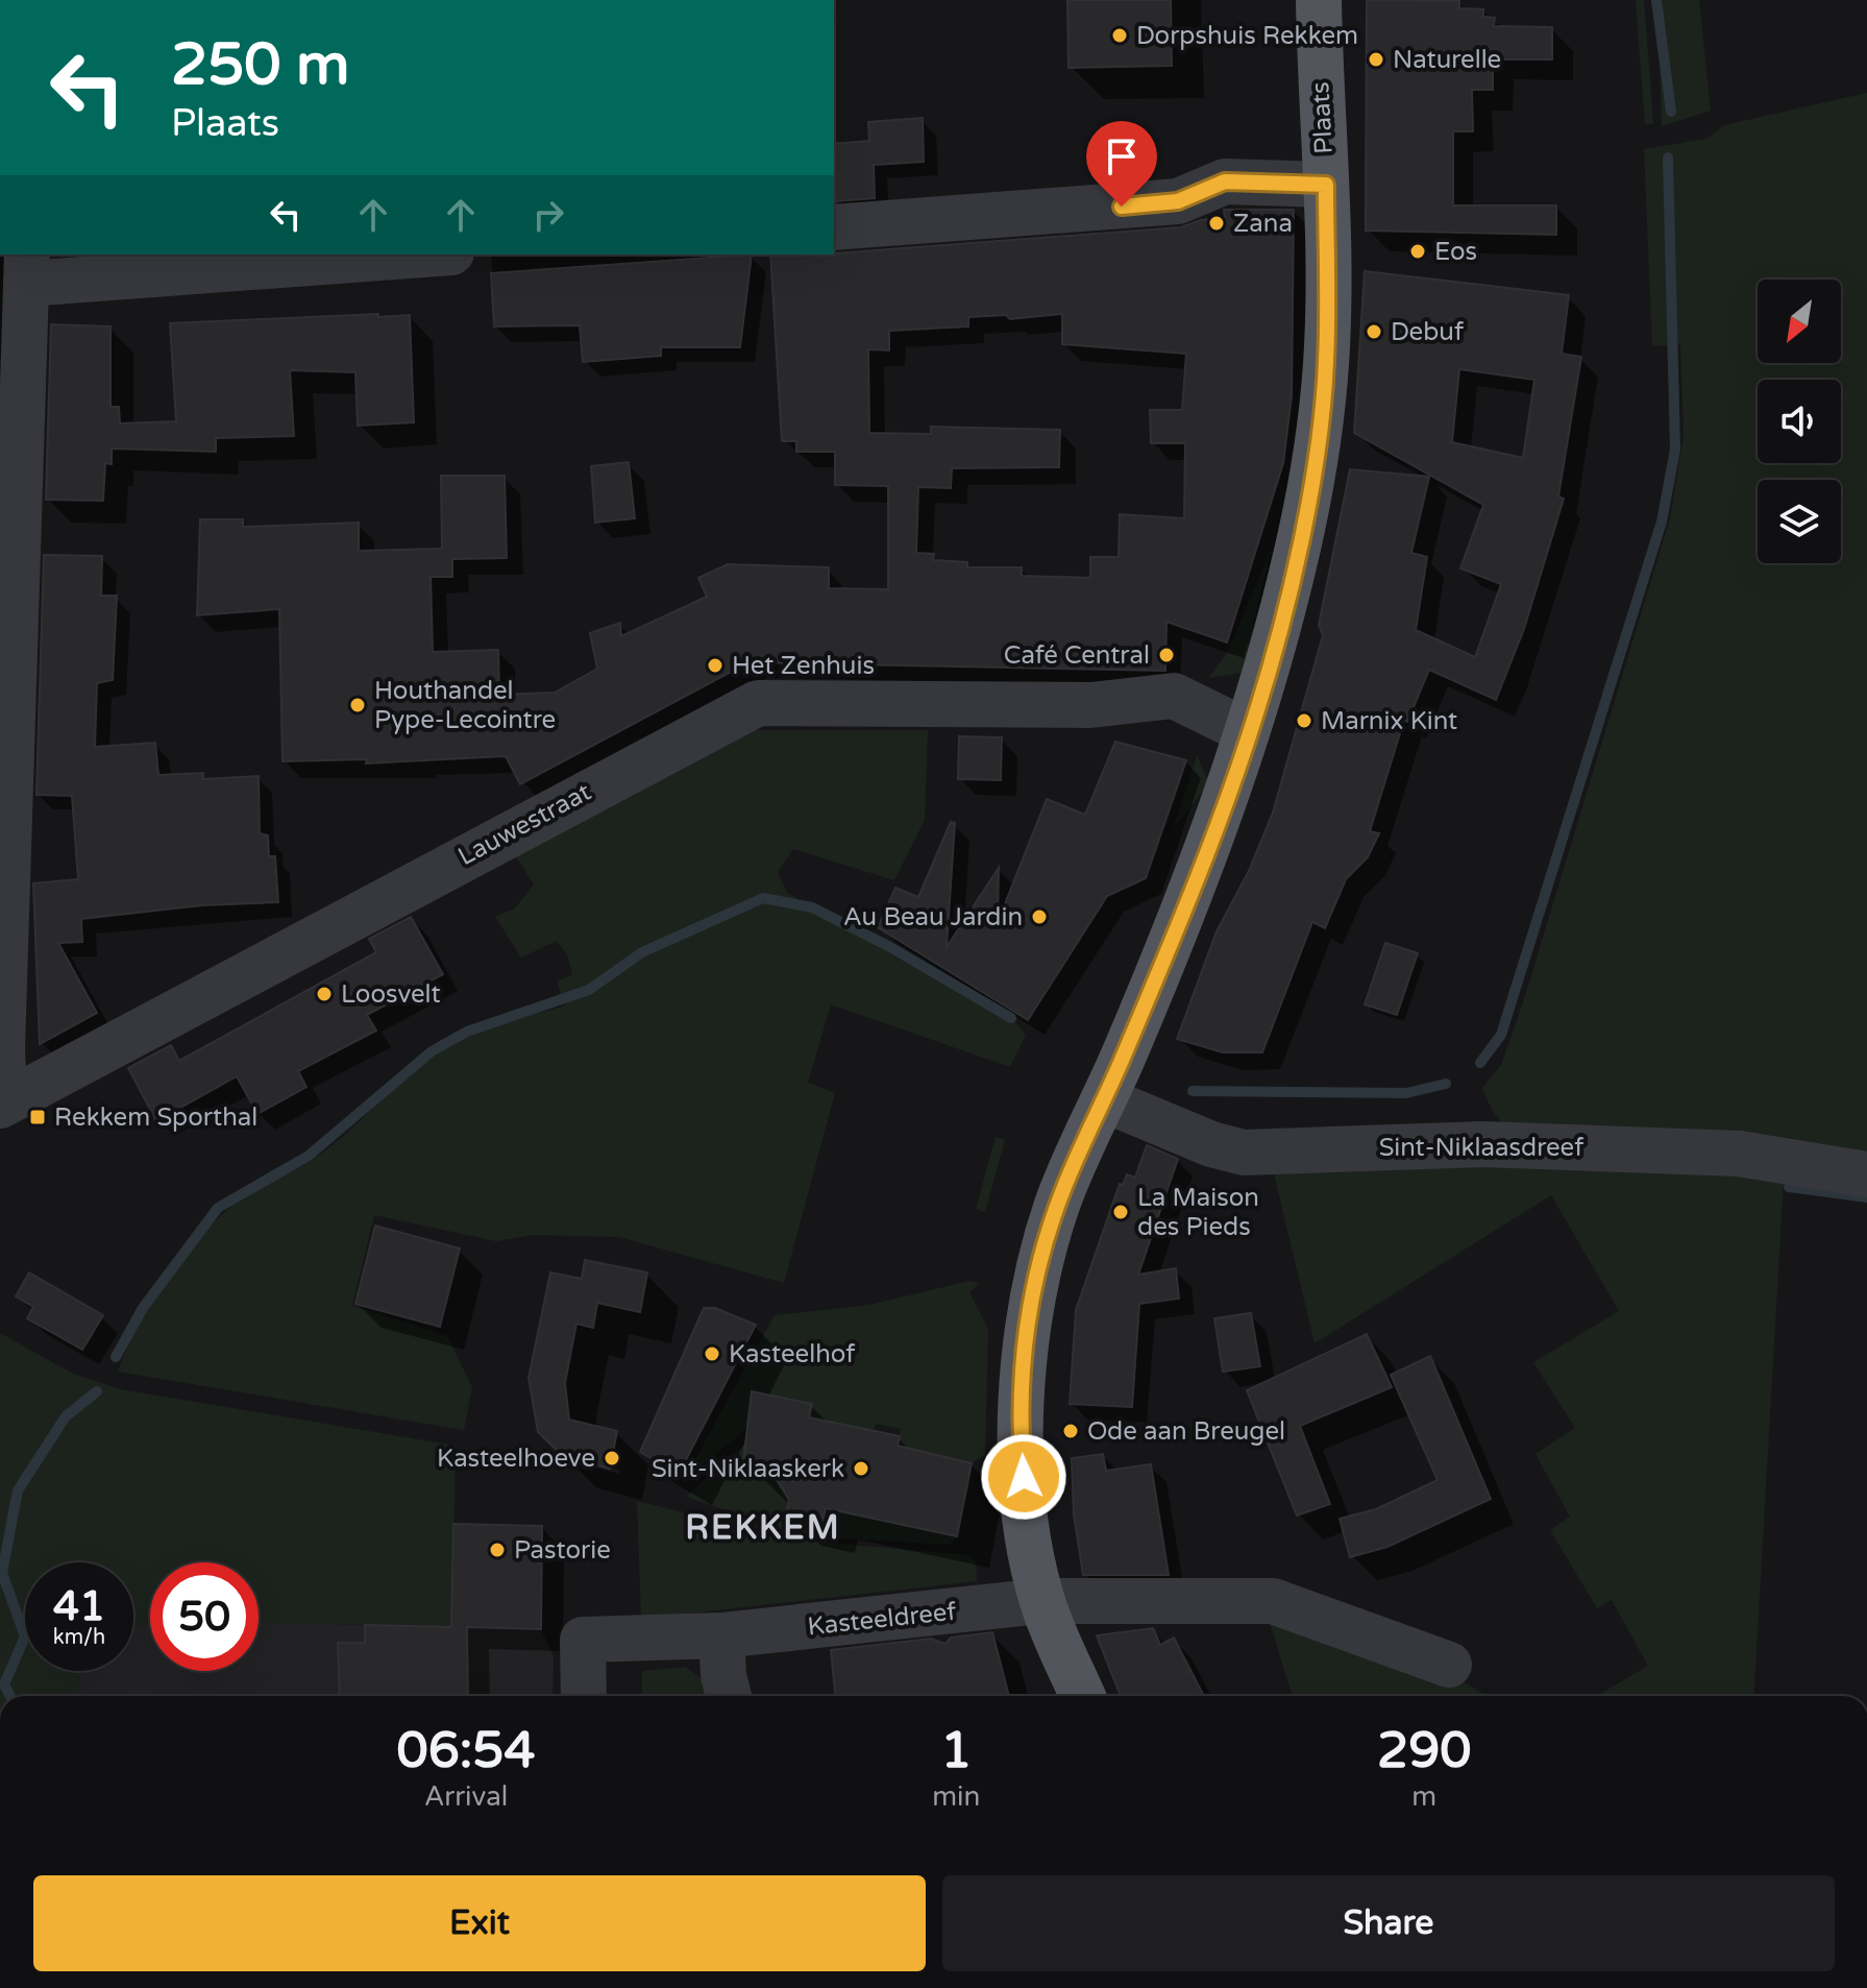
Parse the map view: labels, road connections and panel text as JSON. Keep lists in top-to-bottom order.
{
  "streets": {
    "main road": ["Plaats"],
    "street": ["Lauwestraat", "Sint-Niklaasdreef", "Kasteeldreef"]
  },
  "districts": ["REKKEM"],
  "places": {
    "other": [
      "Dorpshuis Rekkem",
      "Naturelle",
      "Zana",
      "Eos",
      "Debuf",
      "Café Central",
      "Het Zenhuis",
      "Houthandel Pype-Lecointre",
      "Marnix Kint",
      "Au Beau Jardin",
      "Loosvelt",
      "La Maison des Pieds",
      "Kasteelhof",
      "Ode aan Breugel",
      "Kasteelhoeve",
      "Sint-Niklaaskerk",
      "Pastorie"
    ],
    "transit": ["Rekkem Sporthal"]
  },
  "north": "bottom left",
  "page": {
    "turn": ["250 m", "Plaats"],
    "speed": "41 km/h",
    "limit": "50",
    "eta": [
      "06:54",
      "Arrival",
      "1",
      "min",
      "290",
      "m"
    ],
    "buttons": ["Exit", "Share"]
  }
}
